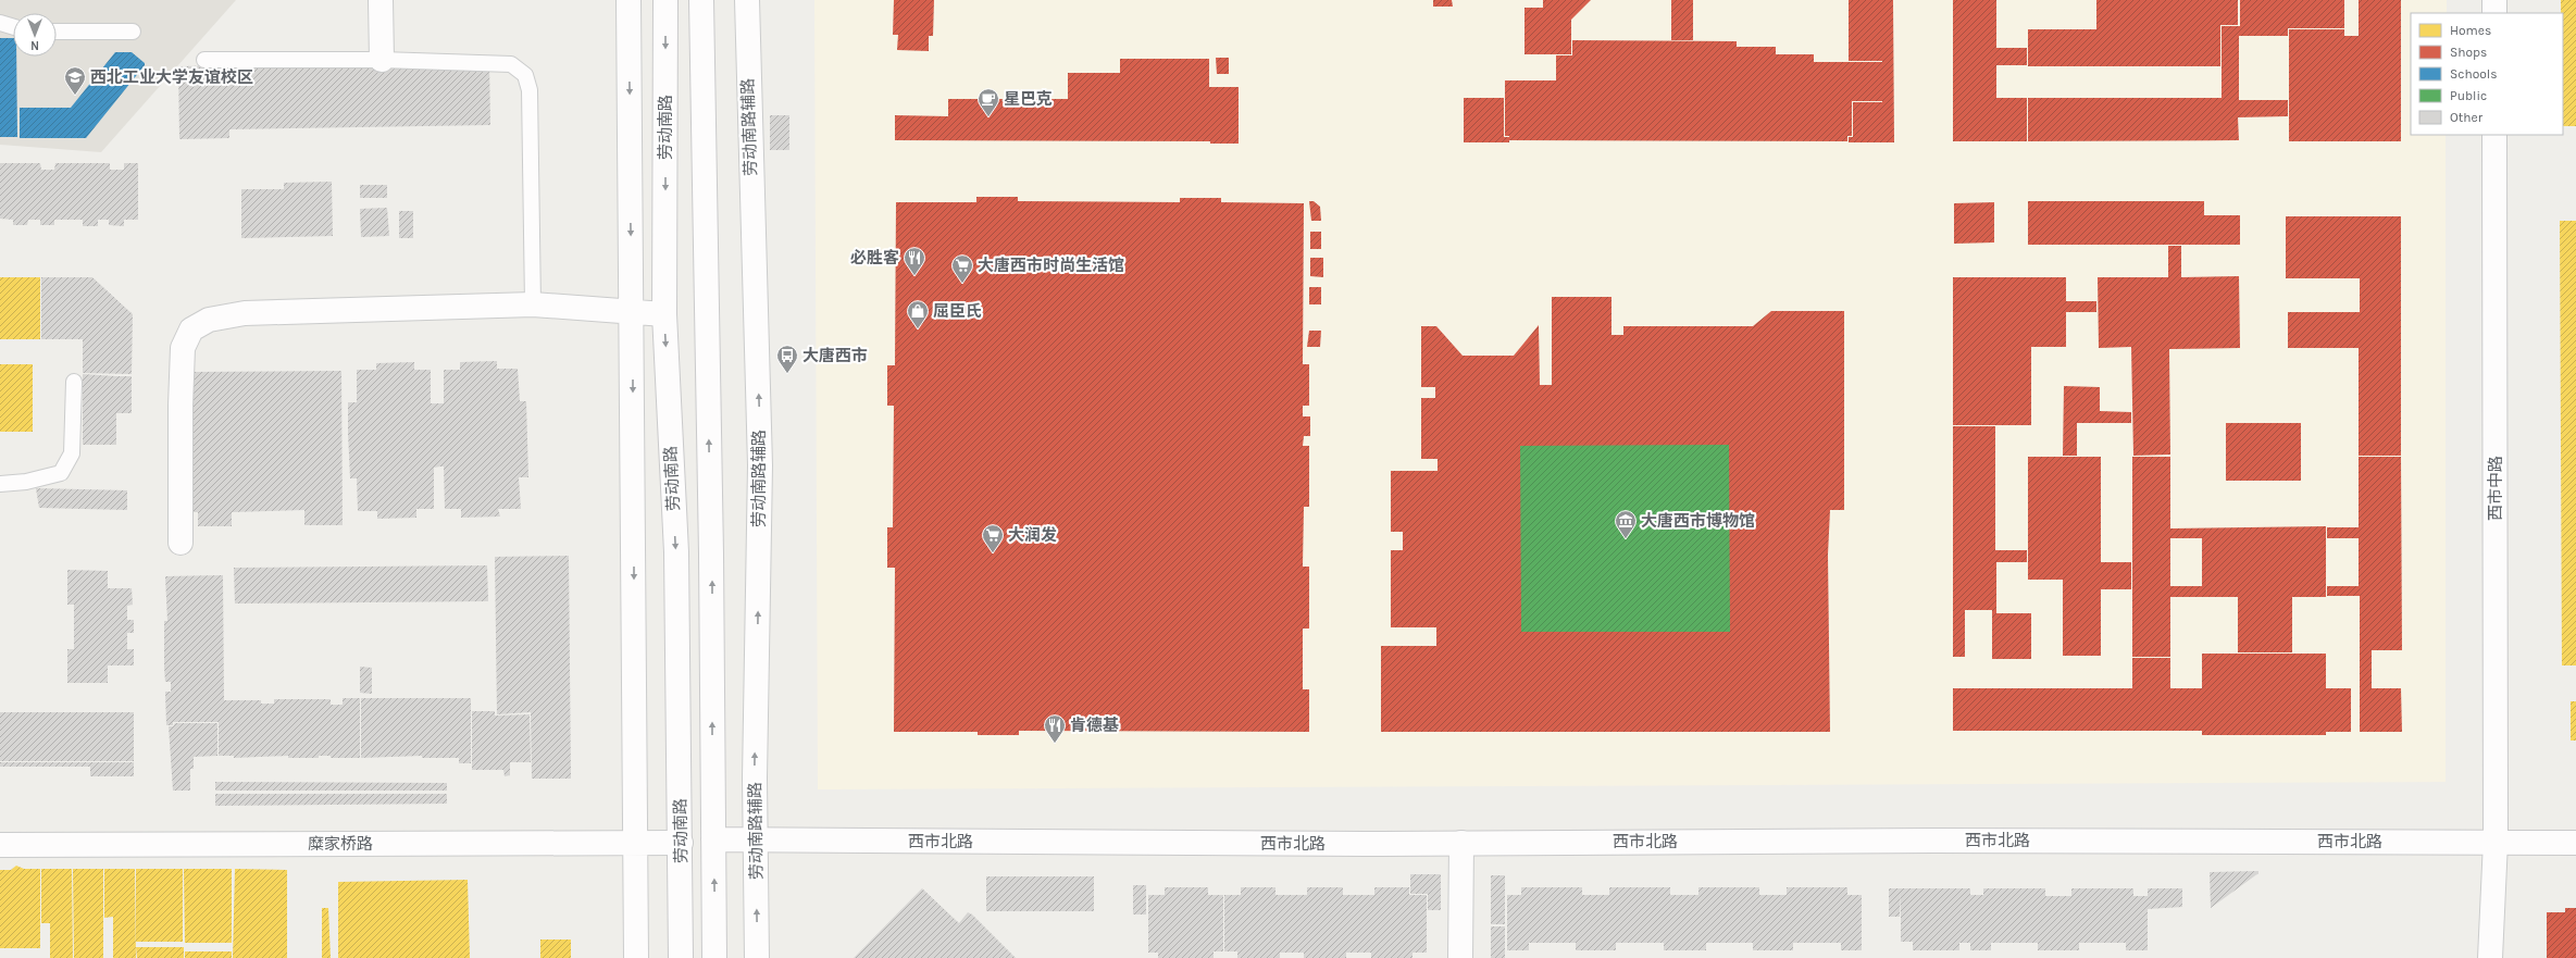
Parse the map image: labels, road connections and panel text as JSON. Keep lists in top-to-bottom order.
{
  "streets": {
    "street": [
      "劳动南路",
      "劳动南路辅路",
      "西市中路",
      "西市北路",
      "糜家桥路"
    ]
  },
  "crossings": [
    ["劳动南路", "西市北路"],
    ["劳动南路", "糜家桥路"],
    ["劳动南路辅路", "西市北路"],
    ["西市中路", "西市北路"]
  ],
  "places": {
    "school or university": ["西北工业大学友谊校区"],
    "cafe": ["星巴克"],
    "restaurant": ["必胜客", "肯德基"],
    "supermarket": ["大唐西市时尚生活馆", "大润发"],
    "shop": ["屈臣氏"],
    "bus stop": ["大唐西市"],
    "museum": ["大唐西市博物馆"]
  },
  "legend": [
    "Homes",
    "Shops",
    "Schools",
    "Public",
    "Other"
  ],
  "north": "bottom"
}
